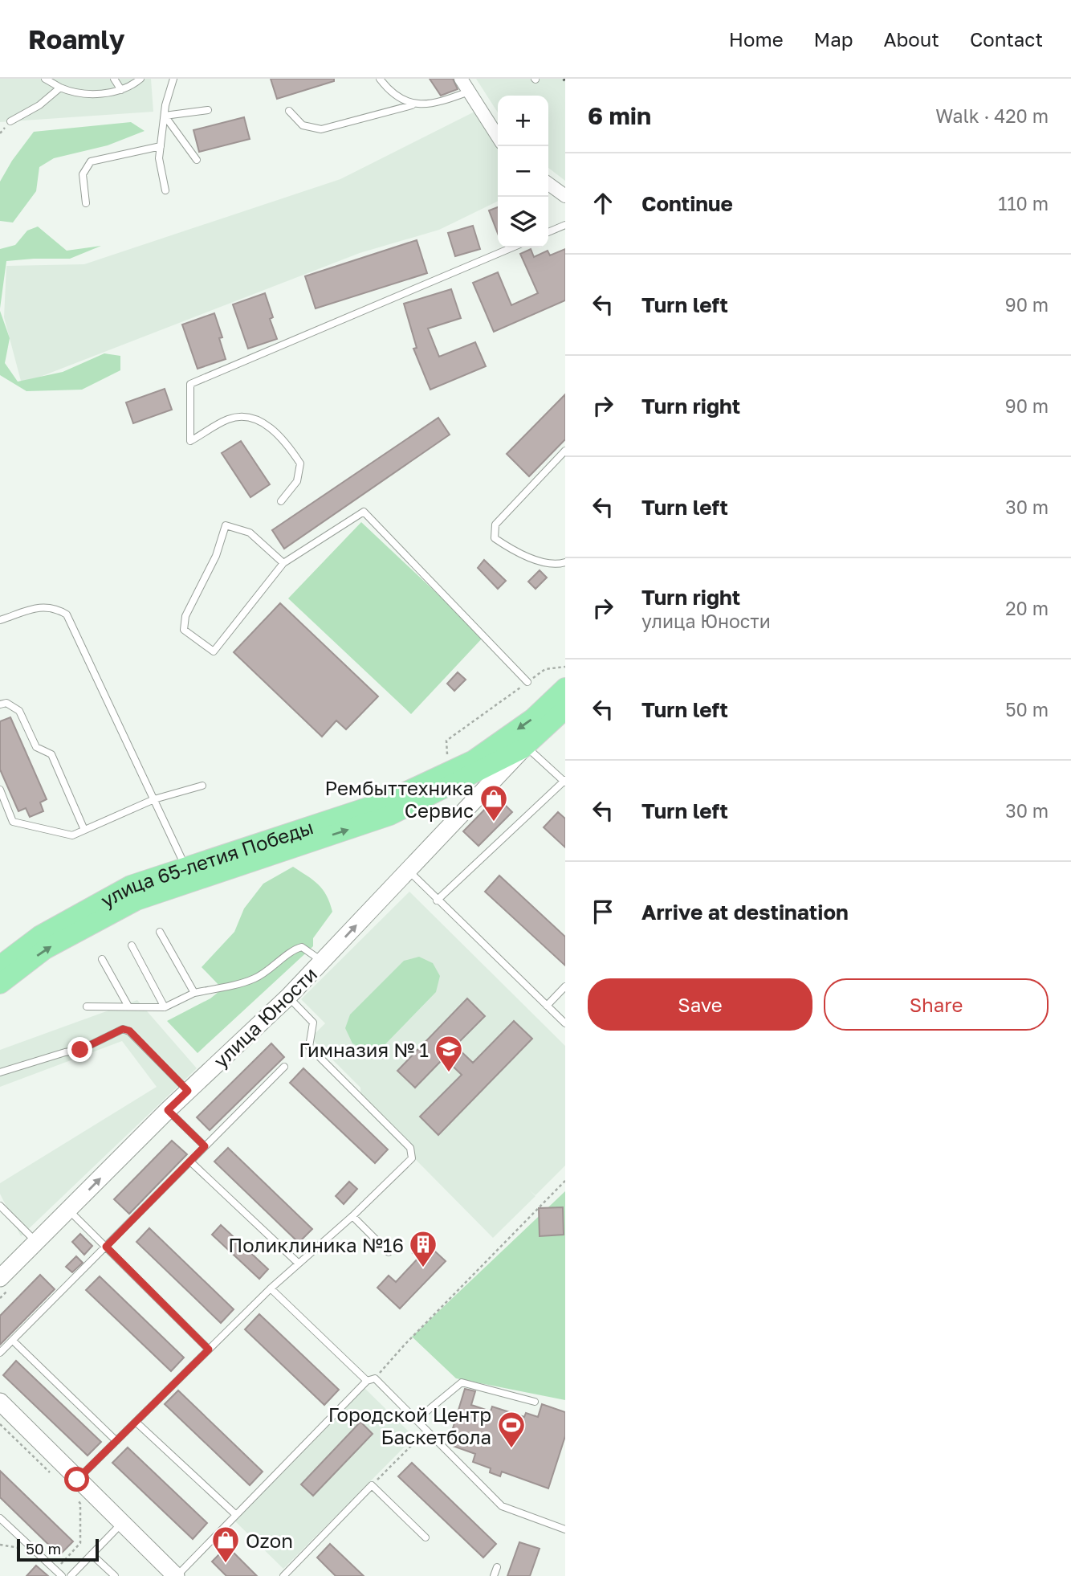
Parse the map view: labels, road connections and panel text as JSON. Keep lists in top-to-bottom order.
{
  "streets": {
    "main road": ["улица 65-летия Победы"],
    "street": ["улица Юности"]
  },
  "crossings": [
    ["улица 65-летия Победы", "улица Юности"]
  ],
  "one_way": ["улица Юности"],
  "places": {
    "shop": ["Рембыттехника Сервис", "Ozon"],
    "school or university": ["Гимназия № 1"],
    "building": ["Поликлиника №16"],
    "sports": ["Городской Центр Баскетбола"]
  },
  "scale_bar": "50 m",
  "page": {
    "header": "Roamly",
    "nav": [
      "Home",
      "Map",
      "About",
      "Contact"
    ],
    "heading": ["6 min", "Walk · 420 m"],
    "map_buttons": ["+", "−"],
    "list": [
      ["Continue", "110 m"],
      ["Turn left", "90 m"],
      ["Turn right", "90 m"],
      ["Turn left", "30 m"],
      ["Turn right", "улица Юности", "20 m"],
      ["Turn left", "50 m"],
      ["Turn left", "30 m"],
      "Arrive at destination"
    ],
    "buttons": ["Save", "Share"],
    "scale": "50 m"
  }
}
